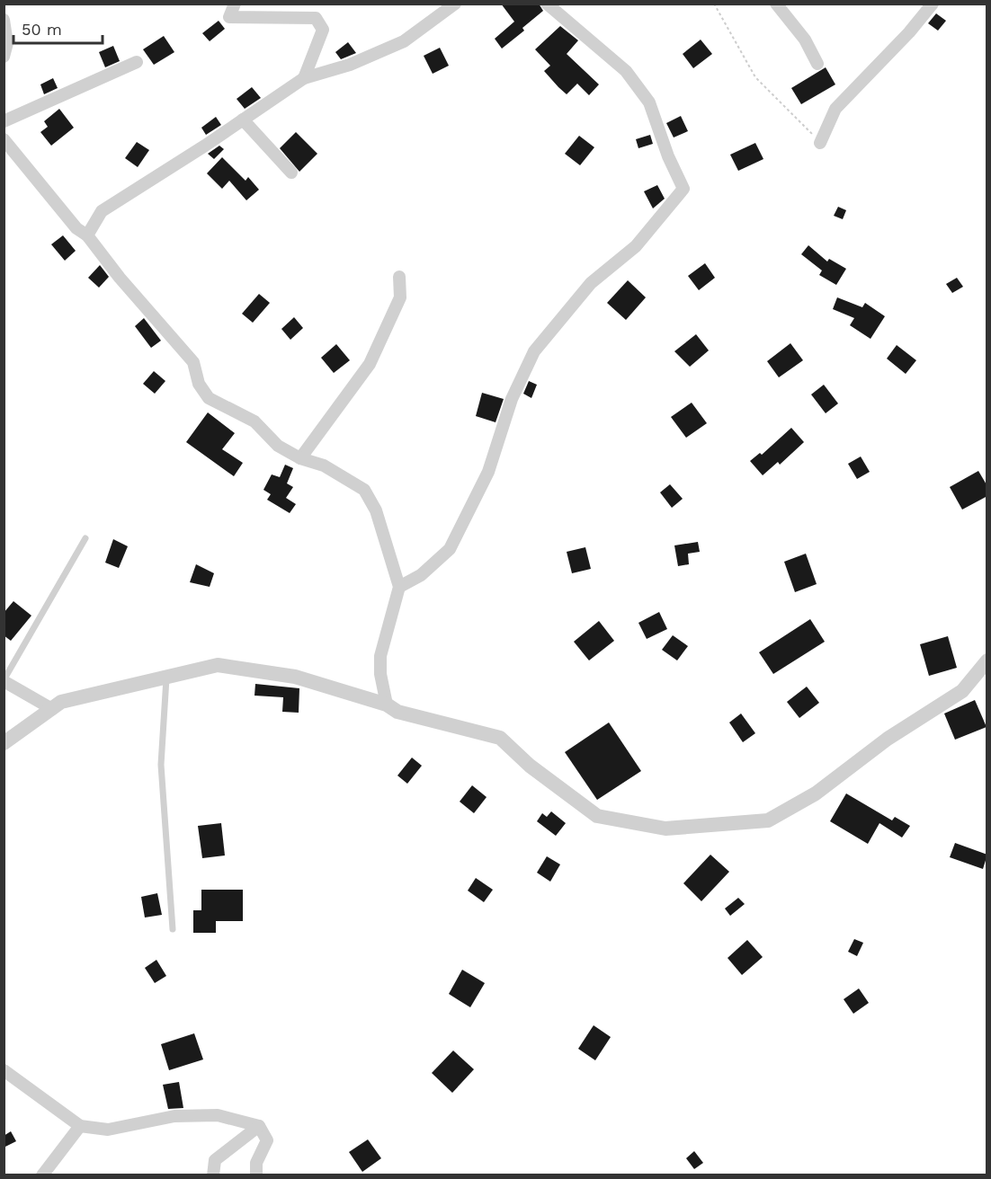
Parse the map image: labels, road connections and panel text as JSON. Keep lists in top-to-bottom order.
{
  "scale_bar": "50 m"
}
